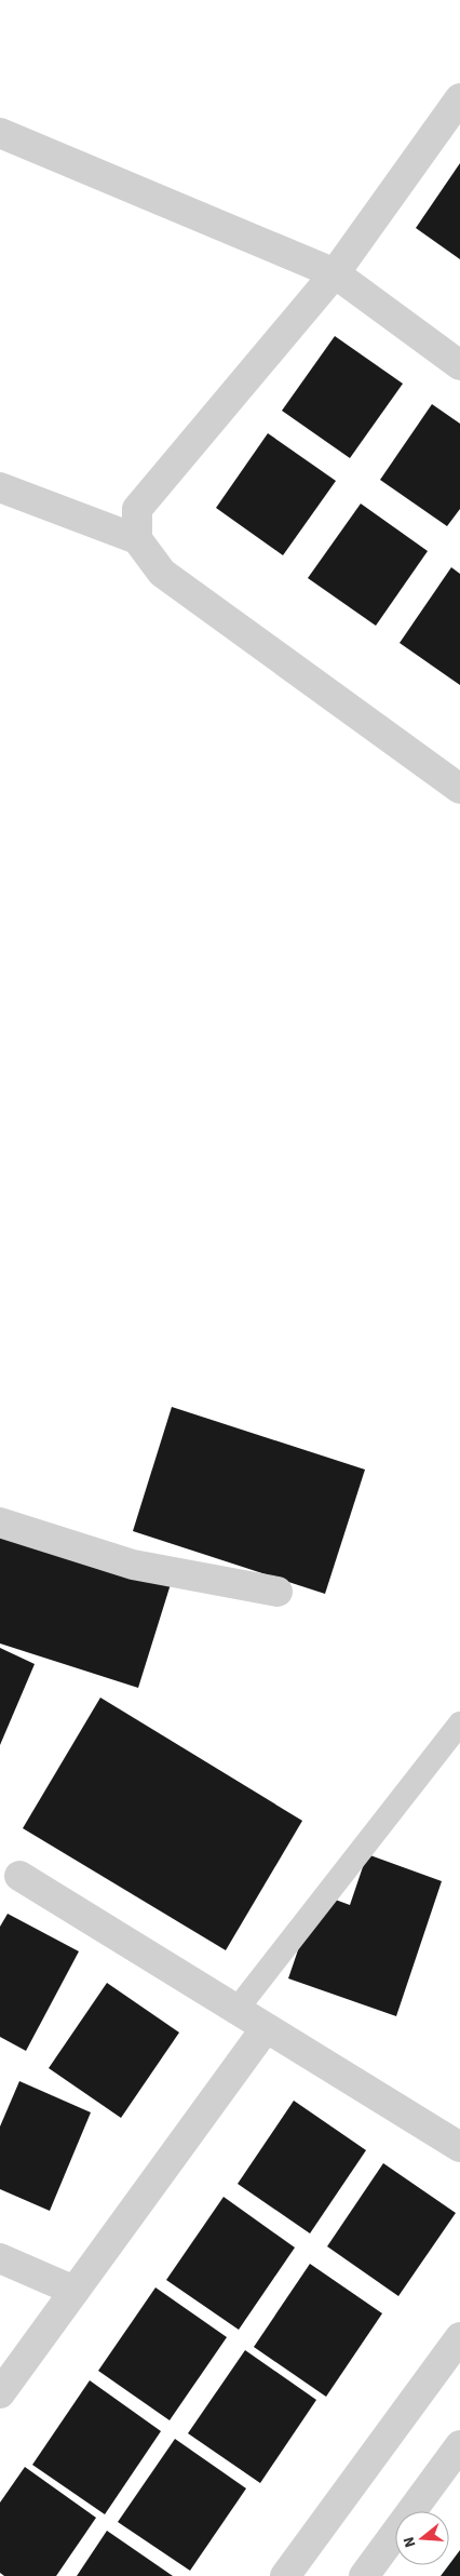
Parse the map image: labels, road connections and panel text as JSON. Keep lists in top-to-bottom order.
{
  "north": "left"
}
